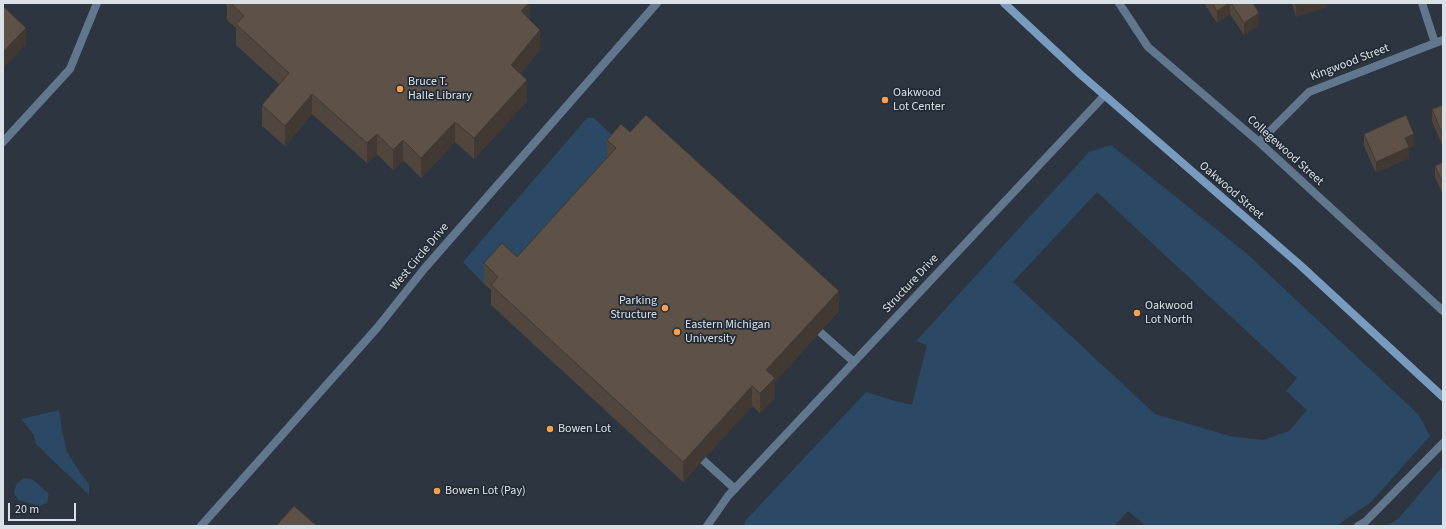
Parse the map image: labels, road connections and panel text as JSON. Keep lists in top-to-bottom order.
{
  "streets": {
    "street": [
      "Kingwood Street",
      "Collegewood Street",
      "Oakwood Street",
      "West Circle Drive",
      "Structure Drive"
    ]
  },
  "crossings": [
    ["Kingwood Street", "Collegewood Street"],
    ["Oakwood Street", "Structure Drive"]
  ],
  "places": [
    "Bruce T. Halle Library",
    "Oakwood Lot Center",
    "Parking Structure",
    "Oakwood Lot North",
    "Eastern Michigan University",
    "Bowen Lot",
    "Bowen Lot (Pay)"
  ],
  "scale_bar": "20 m"
}
